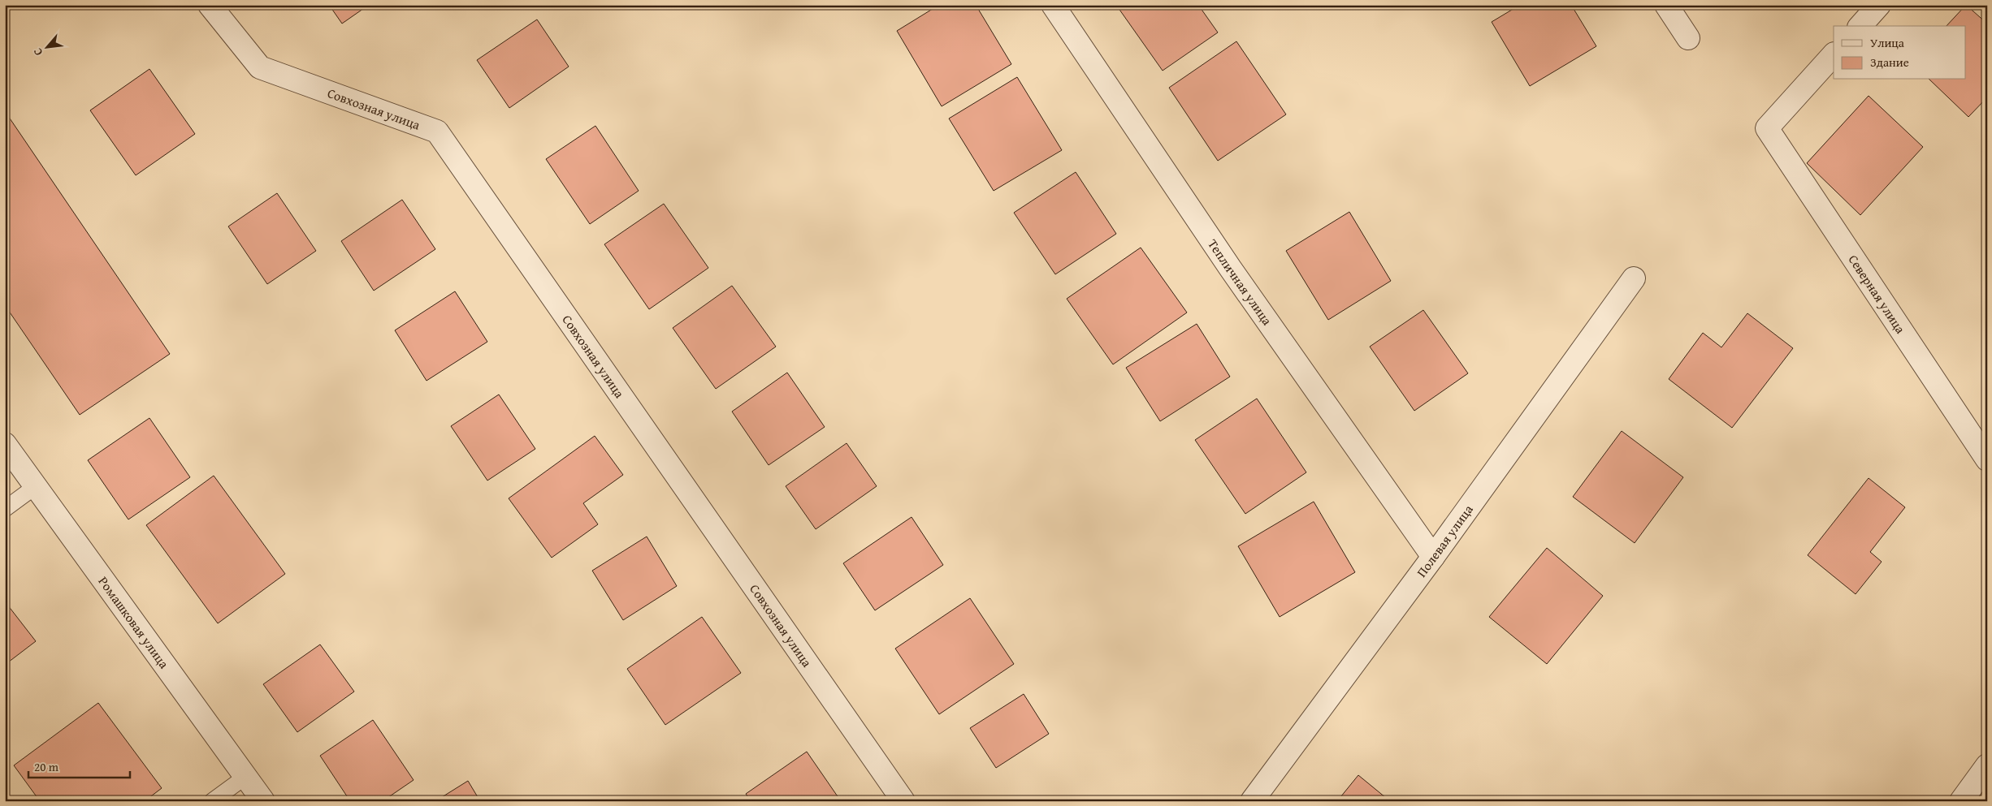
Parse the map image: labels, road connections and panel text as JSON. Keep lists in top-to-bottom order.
{
  "streets": {
    "street": [
      "Совхозная улица",
      "Тепличная улица",
      "Северная улица",
      "Полевая улица",
      "Ромашковая улица"
    ]
  },
  "crossings": [
    ["Тепличная улица", "Полевая улица"]
  ],
  "legend": ["Улица", "Здание"],
  "scale_bar": "20 m",
  "north": "bottom left"
}
